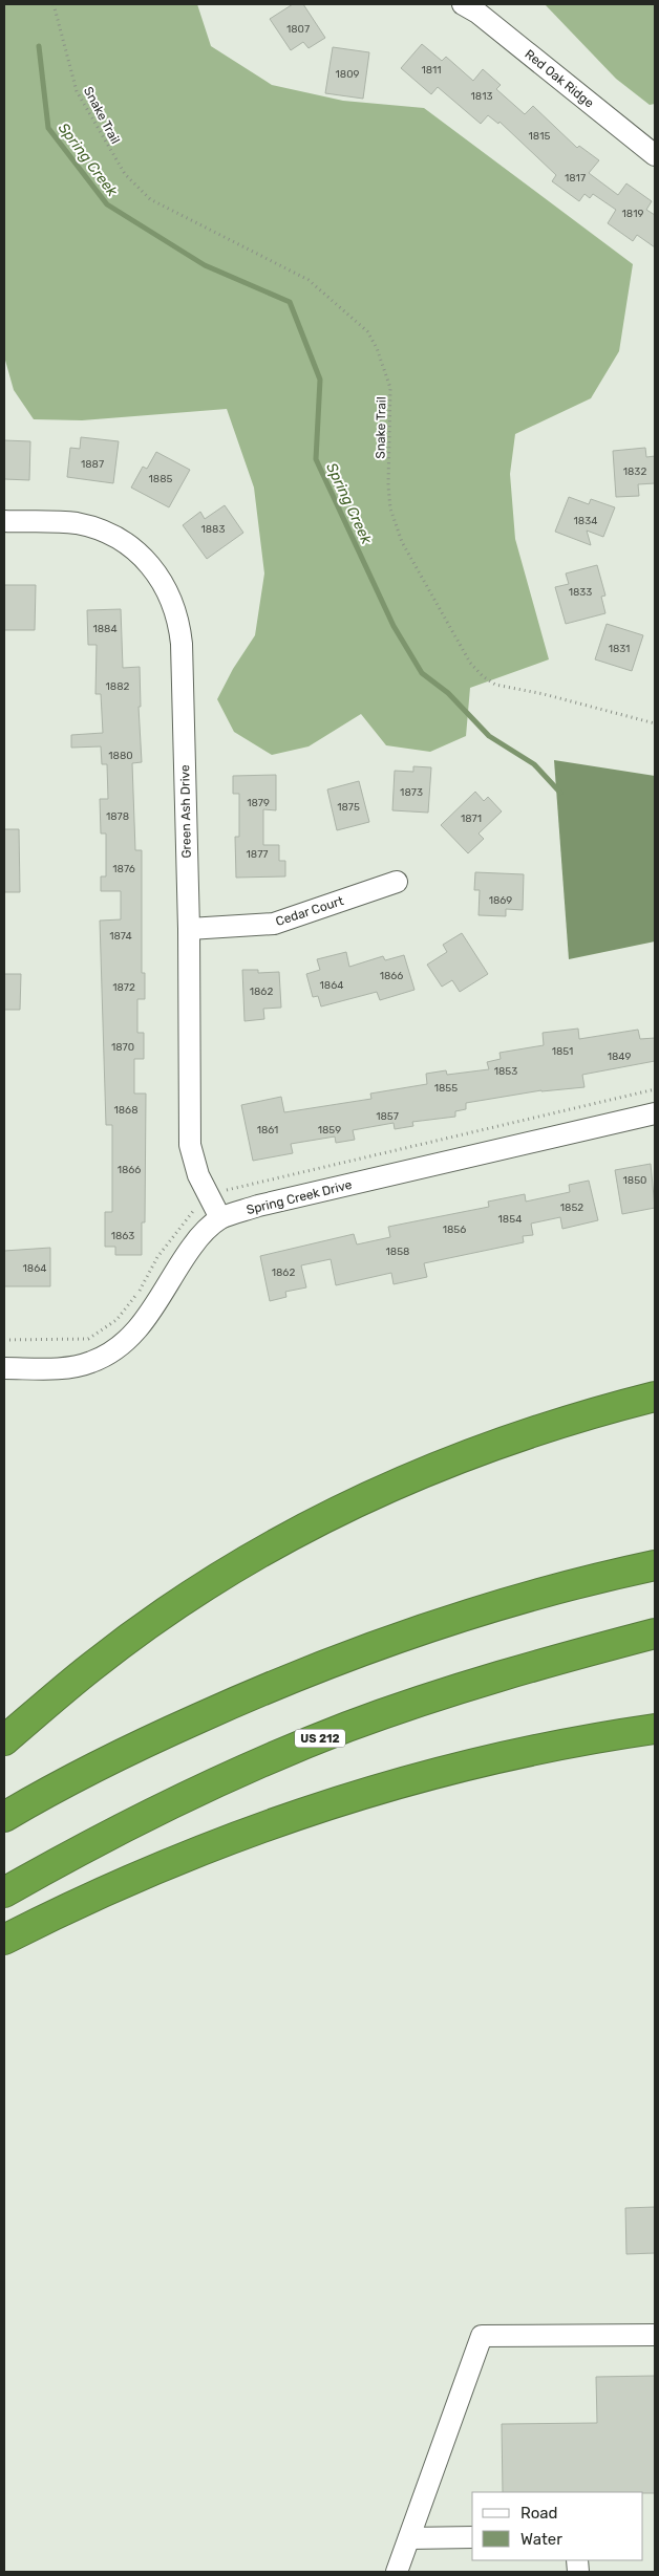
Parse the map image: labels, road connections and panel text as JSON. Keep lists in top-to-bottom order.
{
  "streets": {
    "highway": ["US 212"],
    "street": [
      "Red Oak Ridge",
      "Green Ash Drive",
      "Cedar Court",
      "Spring Creek Drive"
    ],
    "path": ["Snake Trail"]
  },
  "crossings": [
    ["Green Ash Drive", "Cedar Court"],
    ["Green Ash Drive", "Spring Creek Drive"]
  ],
  "water": ["Spring Creek"],
  "house_numbers": [
    "1807",
    "1811",
    "1809",
    "1813",
    "1815",
    "1817",
    "1819",
    "1887",
    "1832",
    "1885",
    "1834",
    "1883",
    "1833",
    "1884",
    "1831",
    "1882",
    "1880",
    "1873",
    "1879",
    "1875",
    "1878",
    "1871",
    "1877",
    "1876",
    "1869",
    "1874",
    "1866",
    "1864",
    "1872",
    "1862",
    "1870",
    "1851",
    "1849",
    "1853",
    "1855",
    "1868",
    "1857",
    "1861",
    "1859",
    "1866",
    "1850",
    "1852",
    "1854",
    "1856",
    "1863",
    "1858",
    "1864",
    "1862"
  ],
  "legend": ["Road", "Water"]
}
